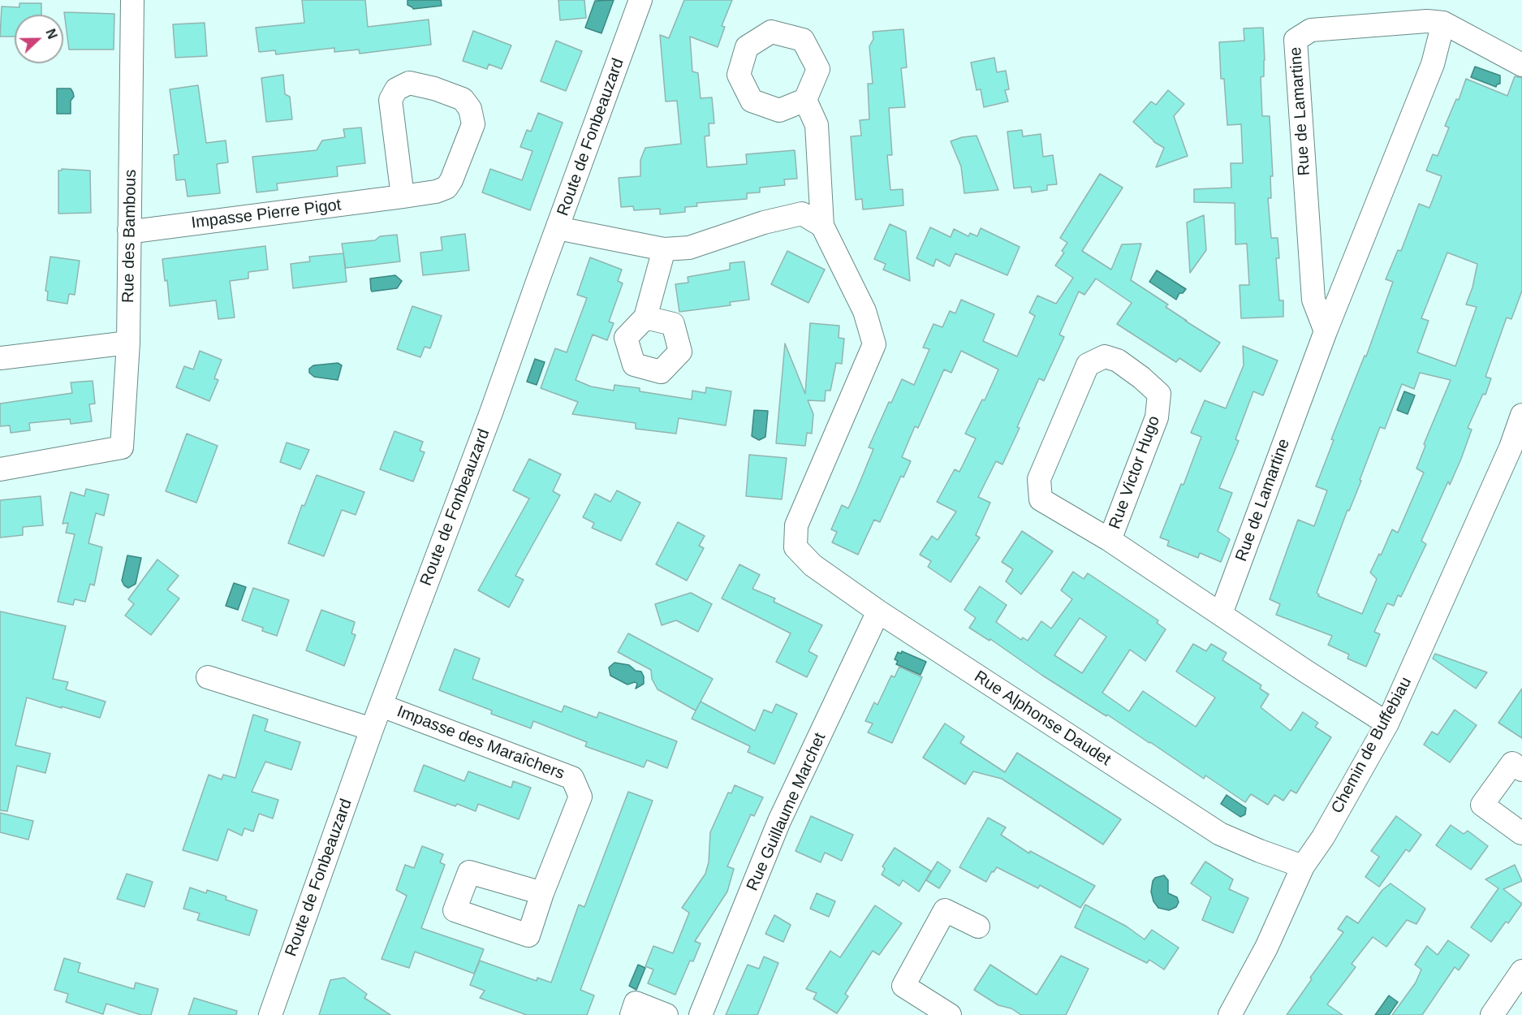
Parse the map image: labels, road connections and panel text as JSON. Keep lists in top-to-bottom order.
{
  "streets": {
    "street": [
      "Rue de Lamartine",
      "Route de Fonbeauzard",
      "Impasse Pierre Pigot",
      "Rue des Bambous",
      "Rue Victor Hugo",
      "Rue Alphonse Daudet",
      "Impasse des Maraîchers",
      "Chemin de Buffebiau",
      "Rue Guillaume Marchet"
    ]
  },
  "crossings": [
    ["Rue de Lamartine", "Rue Victor Hugo"],
    ["Route de Fonbeauzard", "Impasse des Maraîchers"],
    ["Impasse Pierre Pigot", "Rue des Bambous"],
    ["Rue Victor Hugo", "Chemin de Buffebiau"],
    ["Rue Alphonse Daudet", "Chemin de Buffebiau"],
    ["Rue Alphonse Daudet", "Rue Guillaume Marchet"]
  ],
  "north": "right"
}
